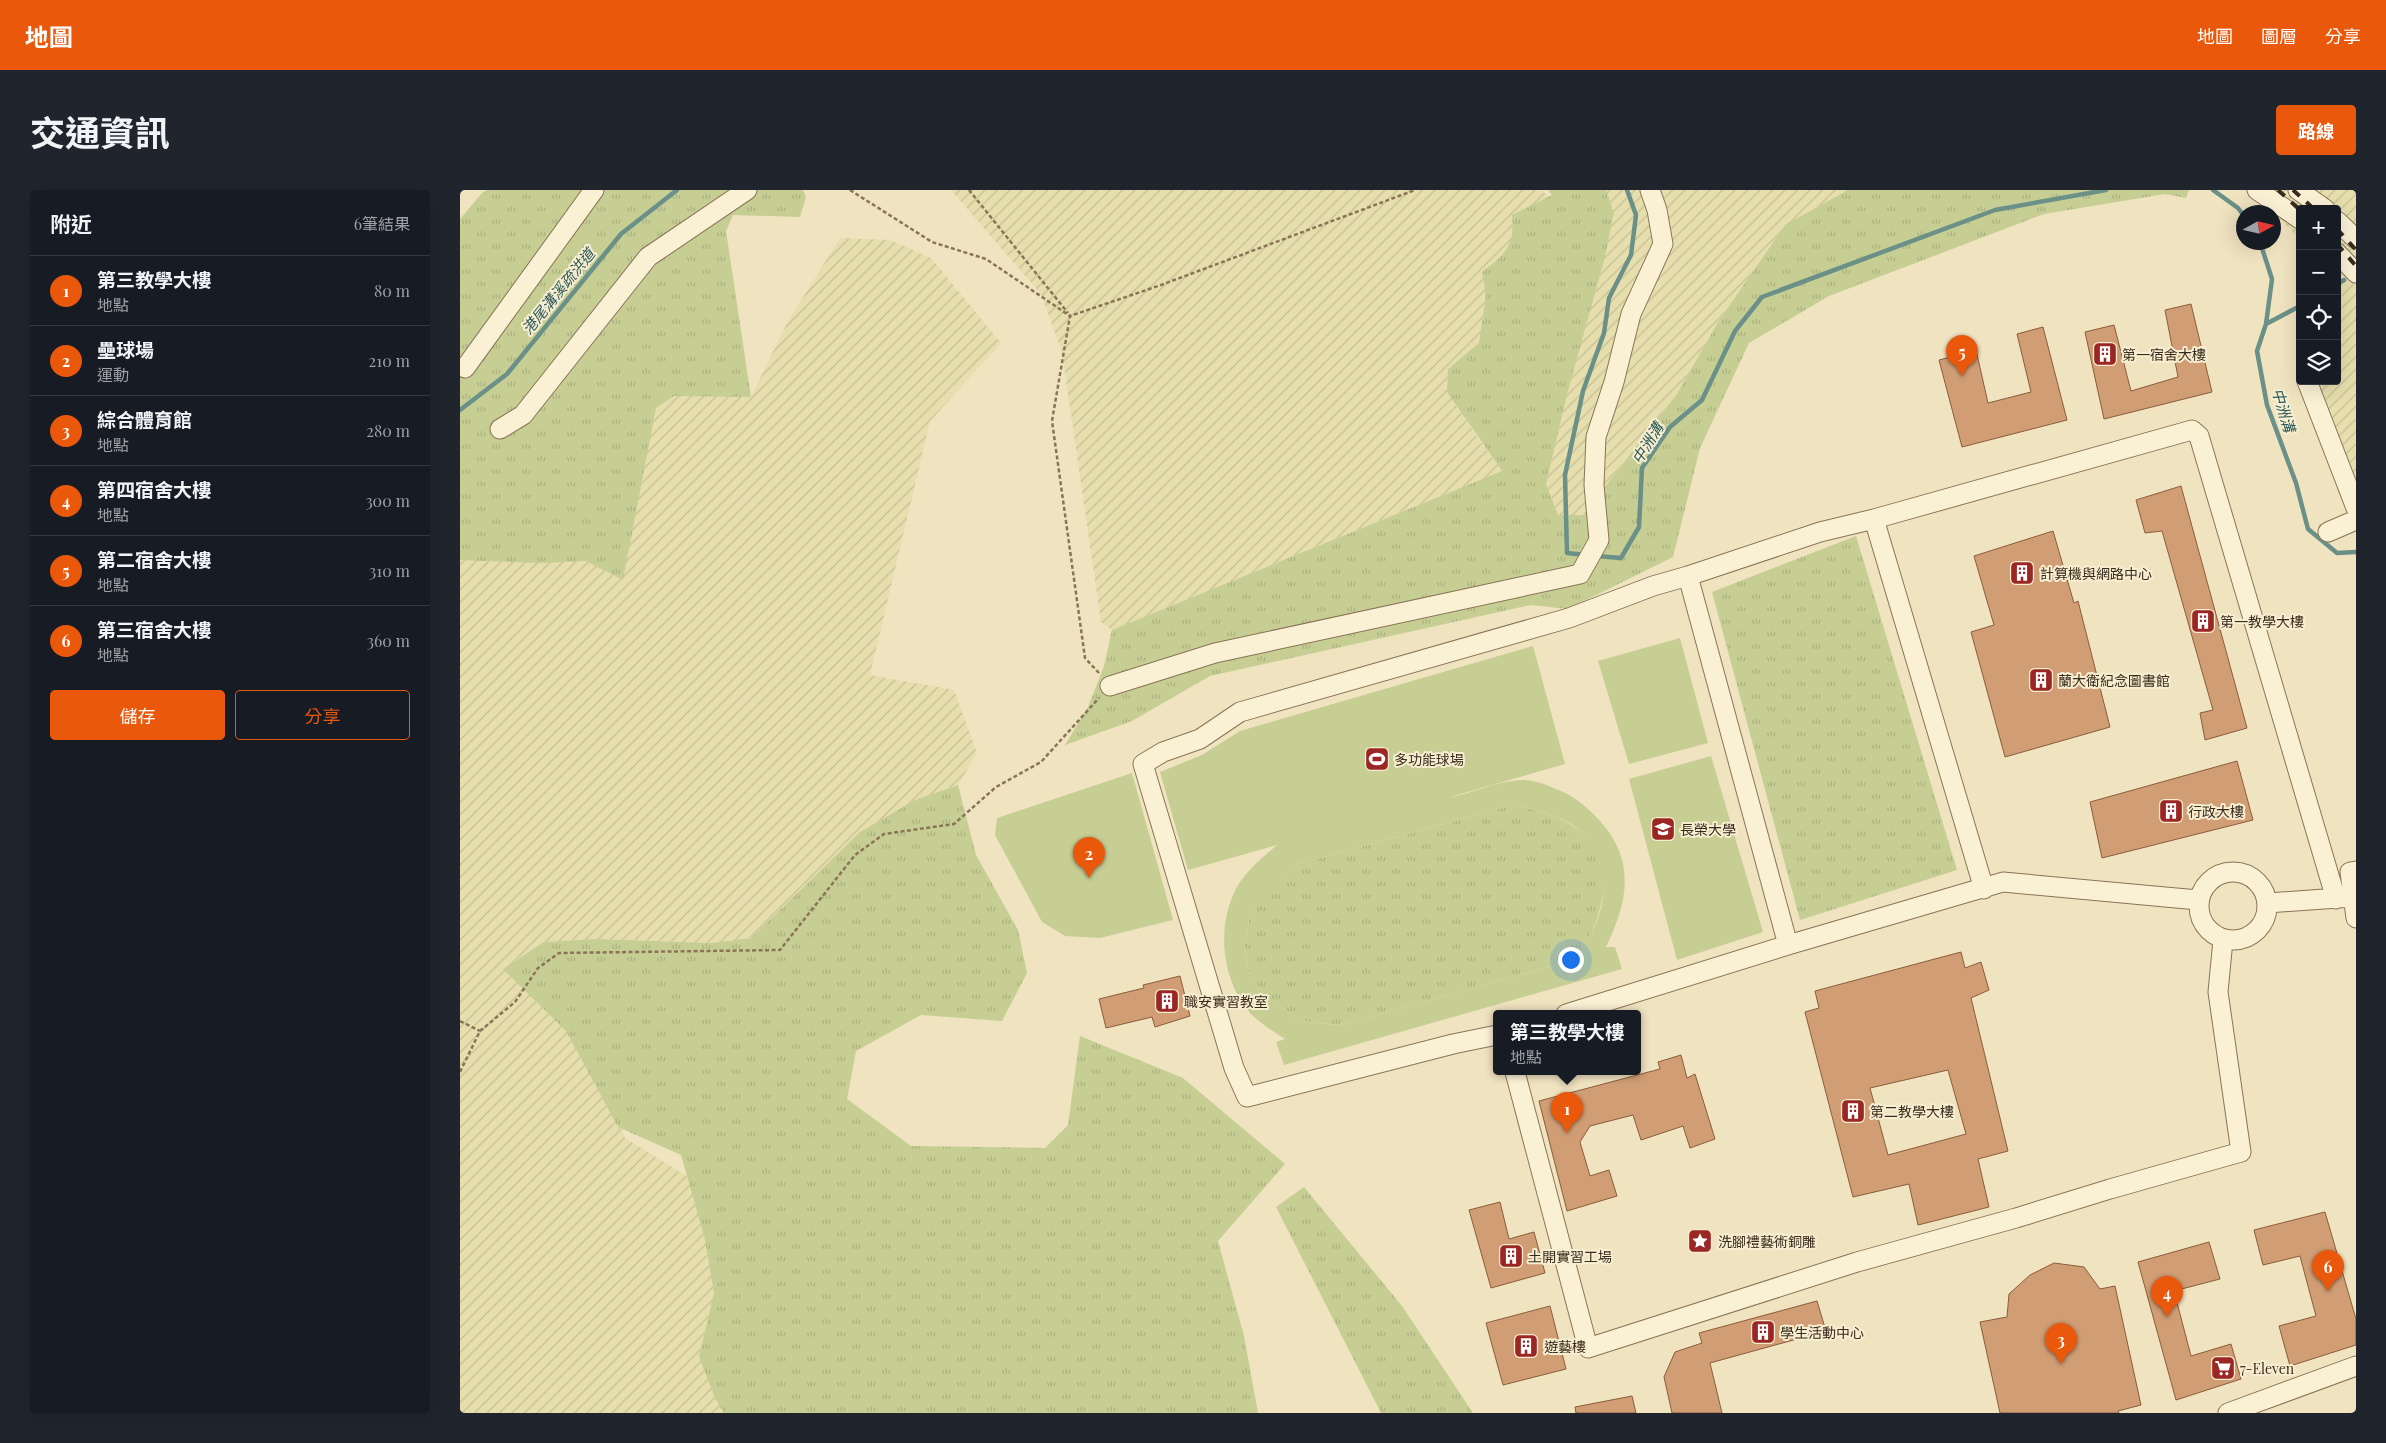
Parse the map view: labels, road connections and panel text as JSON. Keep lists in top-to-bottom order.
{
  "water": ["港尾溝溪疏洪道", "中洲溝"],
  "places": {
    "building": [
      "第一宿舍大樓",
      "計算機與網路中心",
      "第一教學大樓",
      "蘭大衛紀念圖書館",
      "行政大樓",
      "職安實習教室",
      "第二教學大樓",
      "土開實習工場",
      "學生活動中心",
      "遊藝樓"
    ],
    "sports": ["多功能球場"],
    "school or university": ["長榮大學"],
    "place": ["洗腳禮藝術銅雕"],
    "supermarket": ["7-Eleven"]
  },
  "north": "right",
  "page": {
    "header": "地圖",
    "nav": ["地圖", "圖層", "分享"],
    "title": "交通資訊",
    "buttons": [
      "路線",
      ["儲存", "分享"]
    ],
    "heading": ["附近", "6筆結果"],
    "map_buttons": ["+", "−"],
    "list": [
      {
        "mark": "1",
        "name": "第三教學大樓",
        "note": "地點",
        "value": "80 m"
      },
      {
        "mark": "2",
        "name": "壘球場",
        "note": "運動",
        "value": "210 m"
      },
      {
        "mark": "3",
        "name": "綜合體育館",
        "note": "地點",
        "value": "280 m"
      },
      {
        "mark": "4",
        "name": "第四宿舍大樓",
        "note": "地點",
        "value": "300 m"
      },
      {
        "mark": "5",
        "name": "第二宿舍大樓",
        "note": "地點",
        "value": "310 m"
      },
      {
        "mark": "6",
        "name": "第三宿舍大樓",
        "note": "地點",
        "value": "360 m"
      }
    ],
    "pins": [
      "5",
      "2",
      "1",
      "6",
      "4",
      "3"
    ],
    "popup": ["第三教學大樓", "地點"]
  }
}
